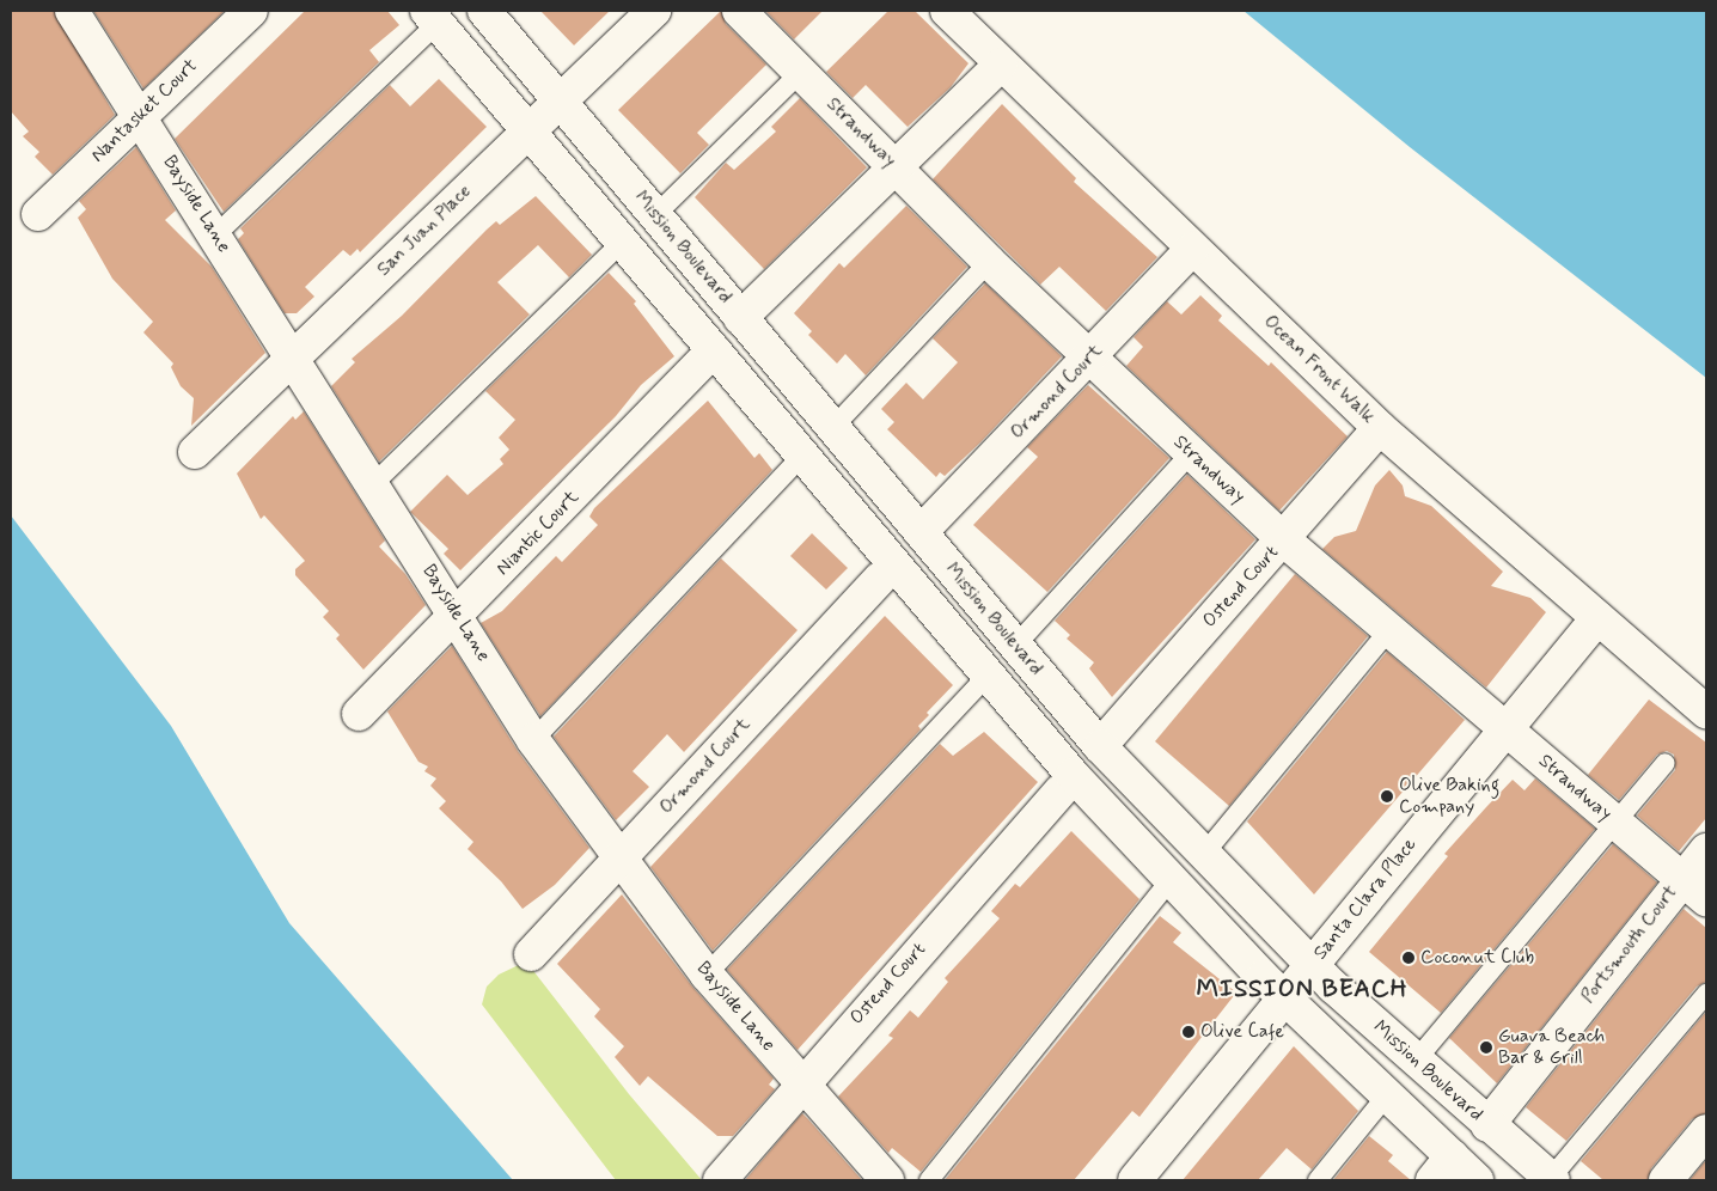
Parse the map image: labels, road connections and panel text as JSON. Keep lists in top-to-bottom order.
{
  "streets": {
    "street": [
      "Nantasket Court",
      "Strandway",
      "Bayside Lane",
      "San Juan Place",
      "Mission Boulevard",
      "Ocean Front Walk",
      "Ormond Court",
      "Niantic Court",
      "Ostend Court",
      "Santa Clara Place",
      "Portsmouth Court"
    ]
  },
  "crossings": [
    ["Nantasket Court", "Bayside Lane"],
    ["Strandway", "Ormond Court"],
    ["Strandway", "Ostend Court"],
    ["Strandway", "Santa Clara Place"],
    ["Strandway", "Portsmouth Court"],
    ["Bayside Lane", "San Juan Place"],
    ["Bayside Lane", "Ormond Court"],
    ["Bayside Lane", "Niantic Court"],
    ["Bayside Lane", "Ostend Court"],
    ["San Juan Place", "Mission Boulevard"],
    ["Mission Boulevard", "Ormond Court"],
    ["Mission Boulevard", "Niantic Court"],
    ["Mission Boulevard", "Ostend Court"],
    ["Mission Boulevard", "Santa Clara Place"],
    ["Mission Boulevard", "Portsmouth Court"],
    ["Ocean Front Walk", "Ormond Court"],
    ["Ocean Front Walk", "Ostend Court"],
    ["Ocean Front Walk", "Santa Clara Place"]
  ],
  "districts": ["MISSION BEACH"],
  "places": [
    "Olive Baking Company",
    "Coconut Club",
    "Olive Cafe",
    "Guava Beach Bar & Grill"
  ]
}
